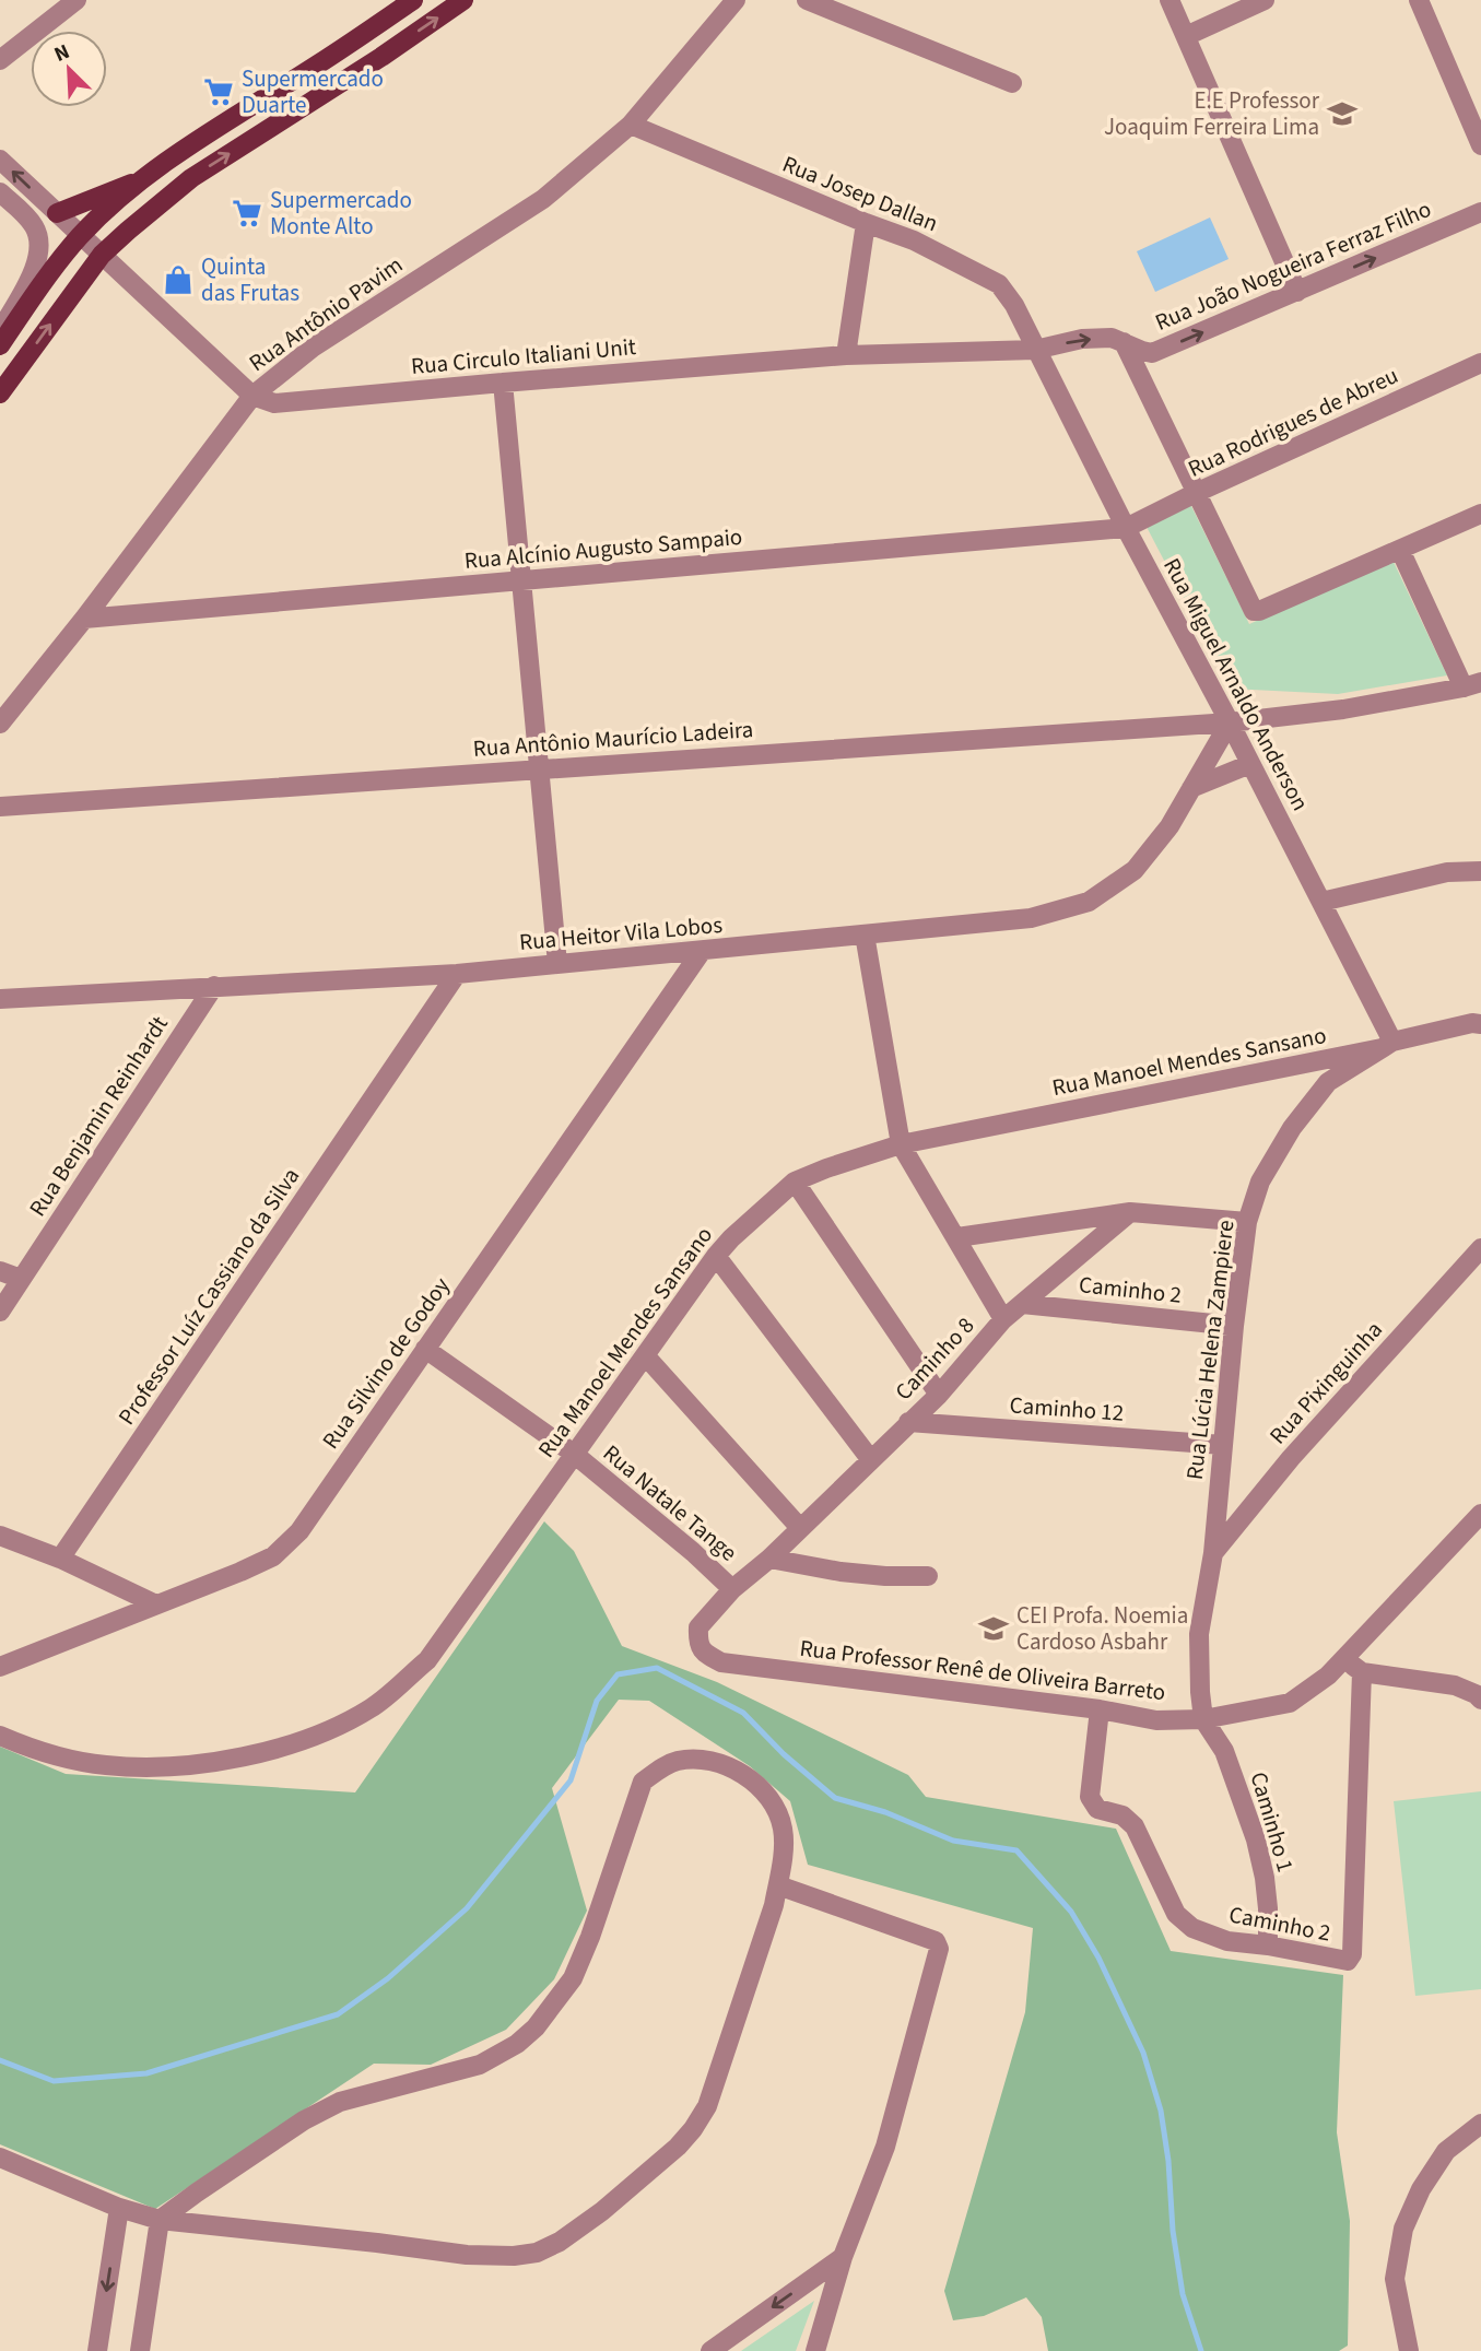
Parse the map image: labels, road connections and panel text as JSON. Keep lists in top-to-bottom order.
{
  "streets": {
    "street": [
      "Rua Josep Dallan",
      "Rua João Nogueira Ferraz Filho",
      "Rua Antônio Pavim",
      "Rua Circulo Italiani Unit",
      "Rua Rodrigues de Abreu",
      "Rua Alcínio Augusto Sampaio",
      "Rua Miguel Arnaldo Anderson",
      "Rua Antônio Maurício Ladeira",
      "Rua Heitor Vila Lobos",
      "Rua Manoel Mendes Sansano",
      "Rua Benjamin Reinhardt",
      "Caminho 2",
      "Professor Luíz Cassiano da Silva",
      "Rua Lúcia Helena Zampiere",
      "Caminho 8",
      "Rua Silvino de Godoy",
      "Rua Pixinguinha",
      "Caminho 12",
      "Rua Natale Tange",
      "Rua Professor Renê de Oliveira Barreto",
      "Caminho 1"
    ]
  },
  "crossings": [
    ["Rua Josep Dallan", "Rua João Nogueira Ferraz Filho"],
    ["Rua Josep Dallan", "Rua Antônio Pavim"],
    ["Rua Josep Dallan", "Rua Circulo Italiani Unit"],
    ["Rua Josep Dallan", "Rua Miguel Arnaldo Anderson"],
    ["Rua João Nogueira Ferraz Filho", "Rua Circulo Italiani Unit"],
    ["Rua João Nogueira Ferraz Filho", "Rua Miguel Arnaldo Anderson"],
    ["Rua Antônio Pavim", "Rua Circulo Italiani Unit"],
    ["Rua Antônio Pavim", "Rua Alcínio Augusto Sampaio"],
    ["Rua Circulo Italiani Unit", "Rua Miguel Arnaldo Anderson"],
    ["Rua Rodrigues de Abreu", "Rua Alcínio Augusto Sampaio"],
    ["Rua Rodrigues de Abreu", "Rua Miguel Arnaldo Anderson"],
    ["Rua Alcínio Augusto Sampaio", "Rua Miguel Arnaldo Anderson"],
    ["Rua Miguel Arnaldo Anderson", "Rua Antônio Maurício Ladeira"],
    ["Rua Miguel Arnaldo Anderson", "Rua Heitor Vila Lobos"],
    ["Rua Miguel Arnaldo Anderson", "Rua Manoel Mendes Sansano"],
    ["Rua Miguel Arnaldo Anderson", "Rua Lúcia Helena Zampiere"],
    ["Rua Antônio Maurício Ladeira", "Rua Heitor Vila Lobos"],
    ["Rua Heitor Vila Lobos", "Rua Benjamin Reinhardt"],
    ["Rua Heitor Vila Lobos", "Professor Luíz Cassiano da Silva"],
    ["Rua Heitor Vila Lobos", "Rua Silvino de Godoy"],
    ["Rua Manoel Mendes Sansano", "Rua Lúcia Helena Zampiere"],
    ["Rua Manoel Mendes Sansano", "Rua Natale Tange"],
    ["Caminho 2", "Rua Lúcia Helena Zampiere"],
    ["Caminho 2", "Caminho 8"],
    ["Caminho 2", "Rua Professor Renê de Oliveira Barreto"],
    ["Caminho 2", "Caminho 1"],
    ["Rua Lúcia Helena Zampiere", "Rua Pixinguinha"],
    ["Rua Lúcia Helena Zampiere", "Caminho 12"],
    ["Rua Lúcia Helena Zampiere", "Rua Professor Renê de Oliveira Barreto"],
    ["Rua Lúcia Helena Zampiere", "Caminho 1"],
    ["Caminho 8", "Caminho 12"],
    ["Caminho 8", "Rua Natale Tange"],
    ["Caminho 8", "Rua Professor Renê de Oliveira Barreto"],
    ["Rua Silvino de Godoy", "Rua Natale Tange"],
    ["Rua Professor Renê de Oliveira Barreto", "Caminho 1"]
  ],
  "one_way": ["Rua João Nogueira Ferraz Filho"],
  "places": {
    "supermarket": ["Supermercado Duarte", "Supermercado Monte Alto"],
    "school or university": ["E.E Professor Joaquim Ferreira Lima", "CEI Profa. Noemia Cardoso Asbahr"],
    "shop": ["Quinta das Frutas"]
  },
  "north": "top left"
}
